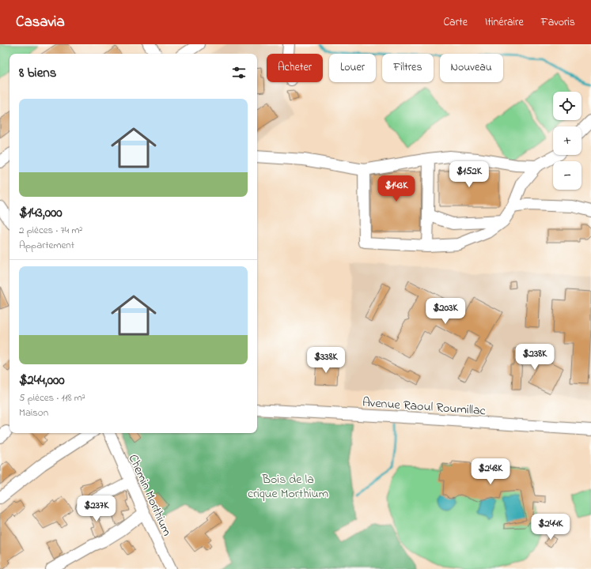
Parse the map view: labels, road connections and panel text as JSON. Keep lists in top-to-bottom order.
{
  "streets": {
    "street": ["Avenue Raoul Roumillac", "Chemin Morthium"]
  },
  "parks": ["Bois de la crique Morthium"],
  "page": {
    "header": "Casavia",
    "nav": ["Carte", "Itinéraire", "Favoris"],
    "chip": [
      "Acheter",
      "Louer",
      "Filtres",
      "Nouveau"
    ],
    "heading": "8 biens",
    "map_buttons": ["+", "−"],
    "list": [
      {
        "name": "$143,000",
        "note": "2 pièces · 74 m² · Appartement"
      },
      {
        "name": "$244,000",
        "note": "5 pièces · 118 m² · Maison"
      }
    ],
    "price": [
      "$152K",
      "$143K",
      "$203K",
      "$238K",
      "$338K",
      "$248K",
      "$237K",
      "$244K"
    ]
  }
}
